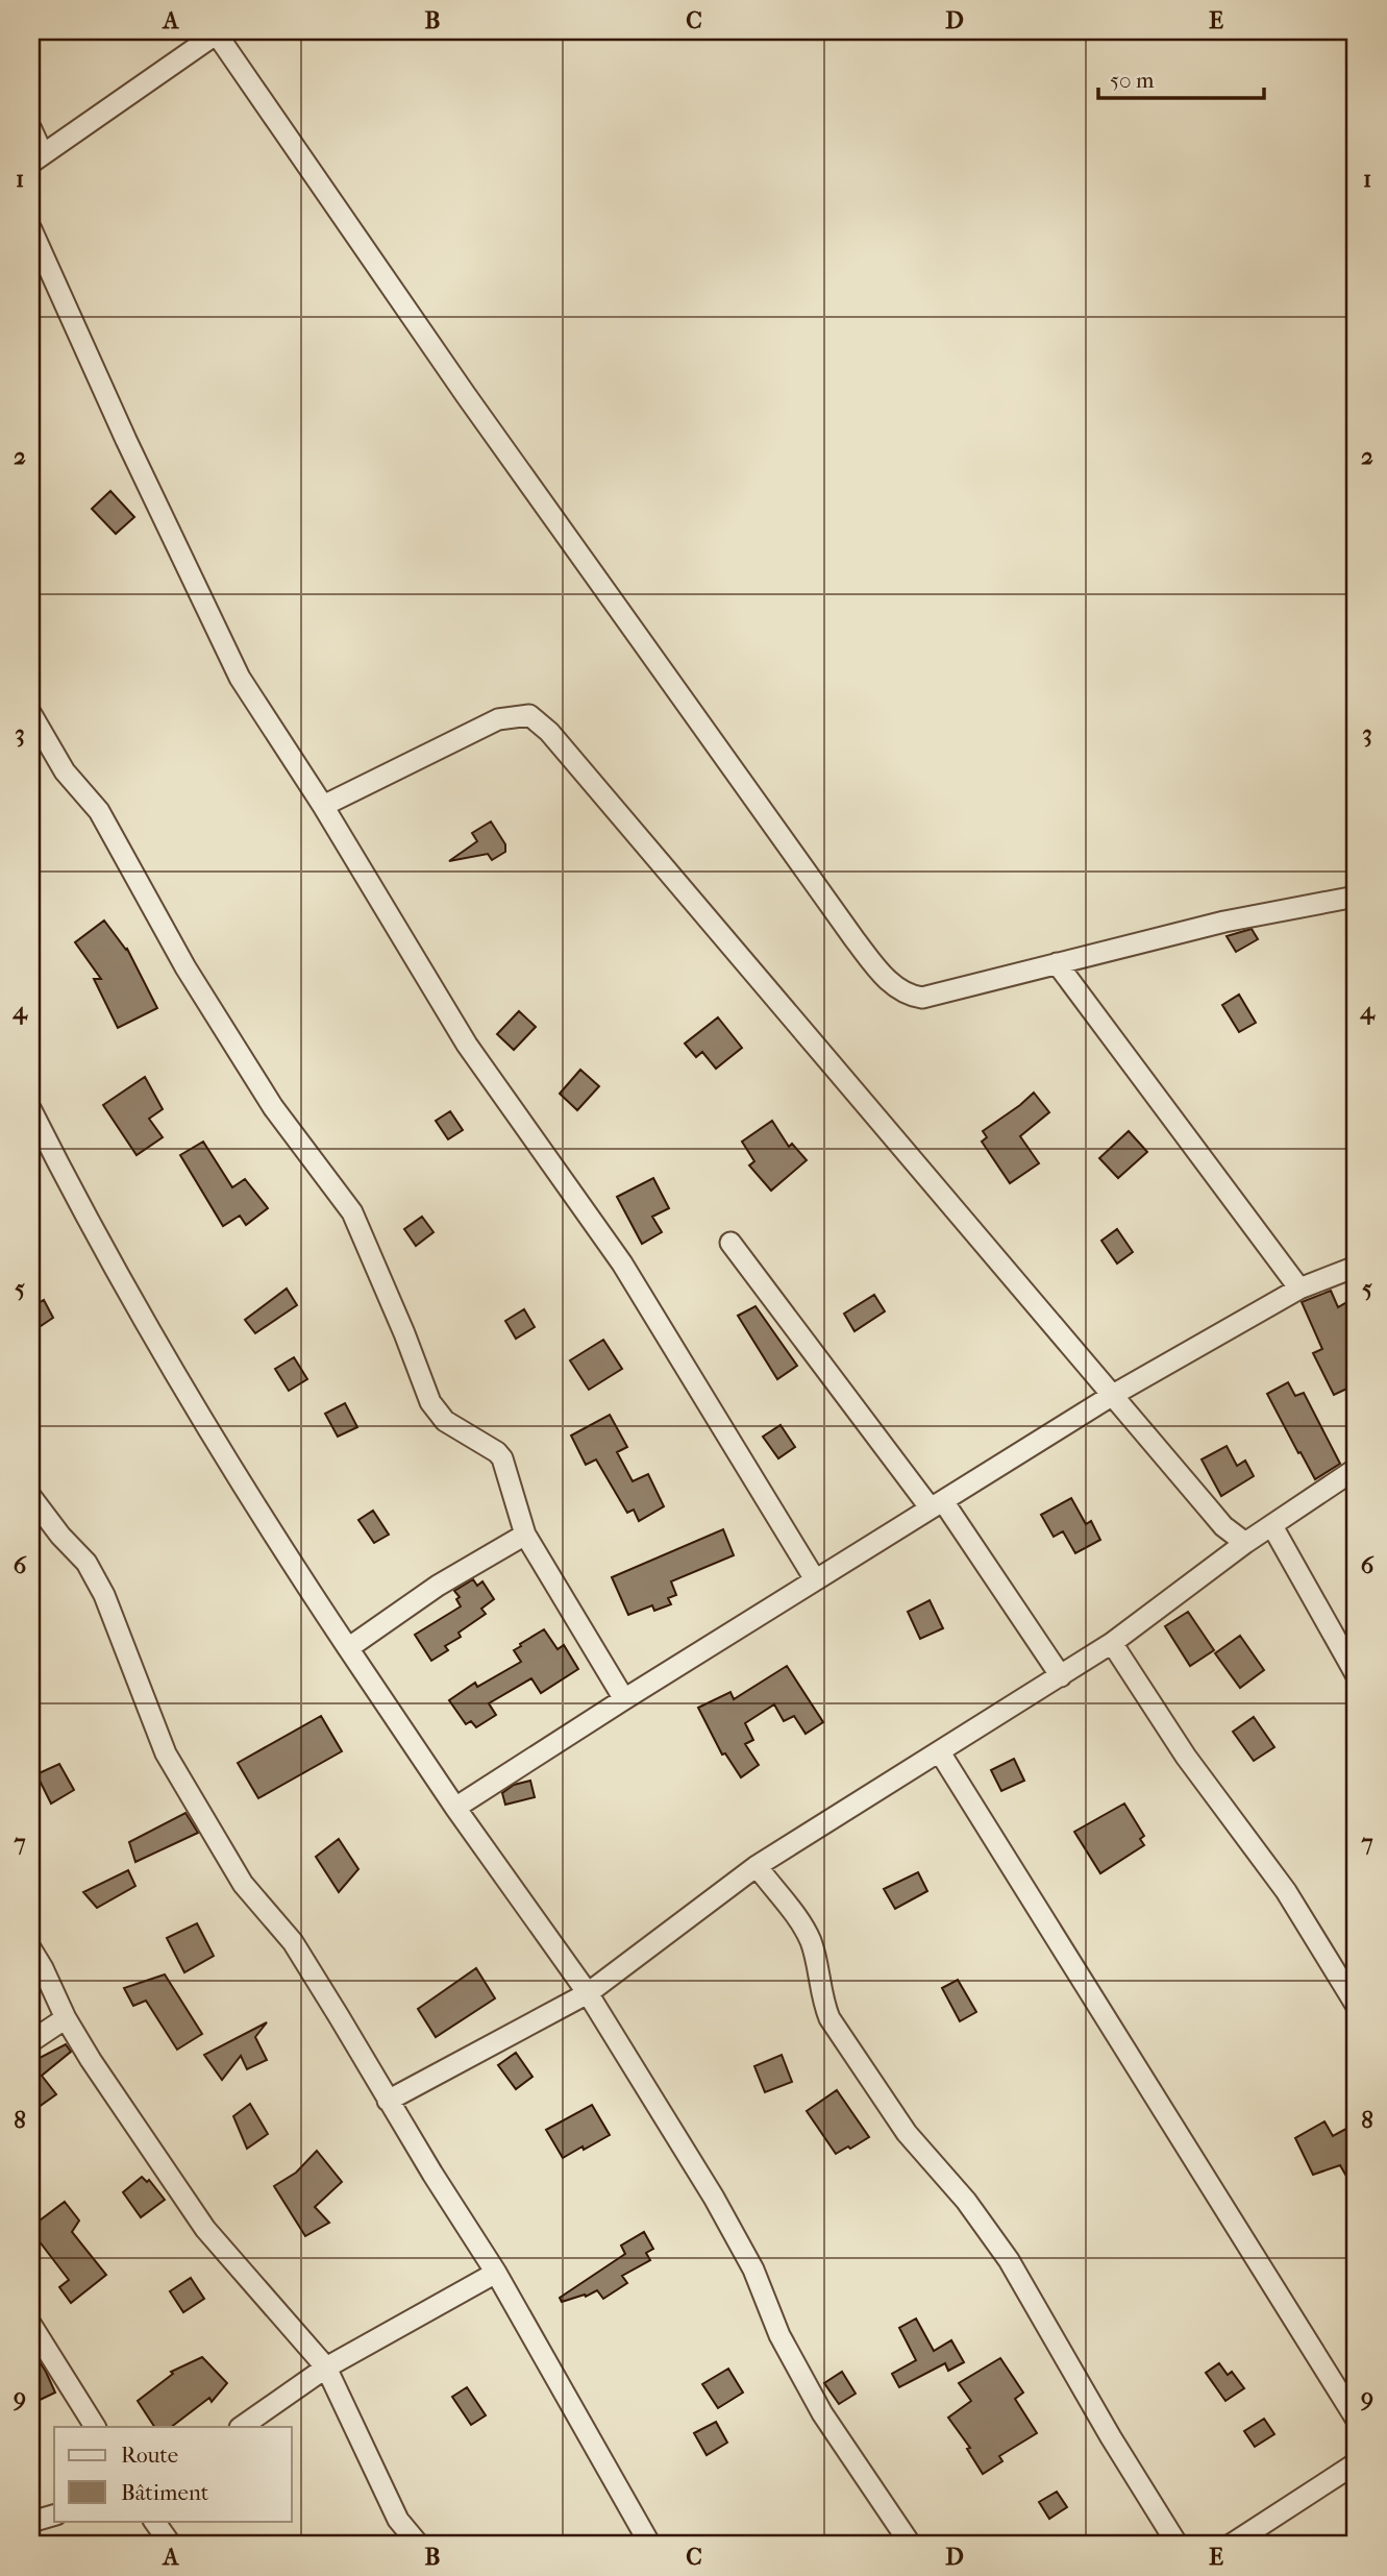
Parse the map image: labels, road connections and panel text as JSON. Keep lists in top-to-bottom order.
{
  "legend": ["Route", "Bâtiment"],
  "scale_bar": "50 m",
  "grid": {
    "columns": [
      "A",
      "B",
      "C",
      "D",
      "E"
    ],
    "rows": [
      "1",
      "2",
      "3",
      "4",
      "5",
      "6",
      "7",
      "8",
      "9"
    ]
  }
}
